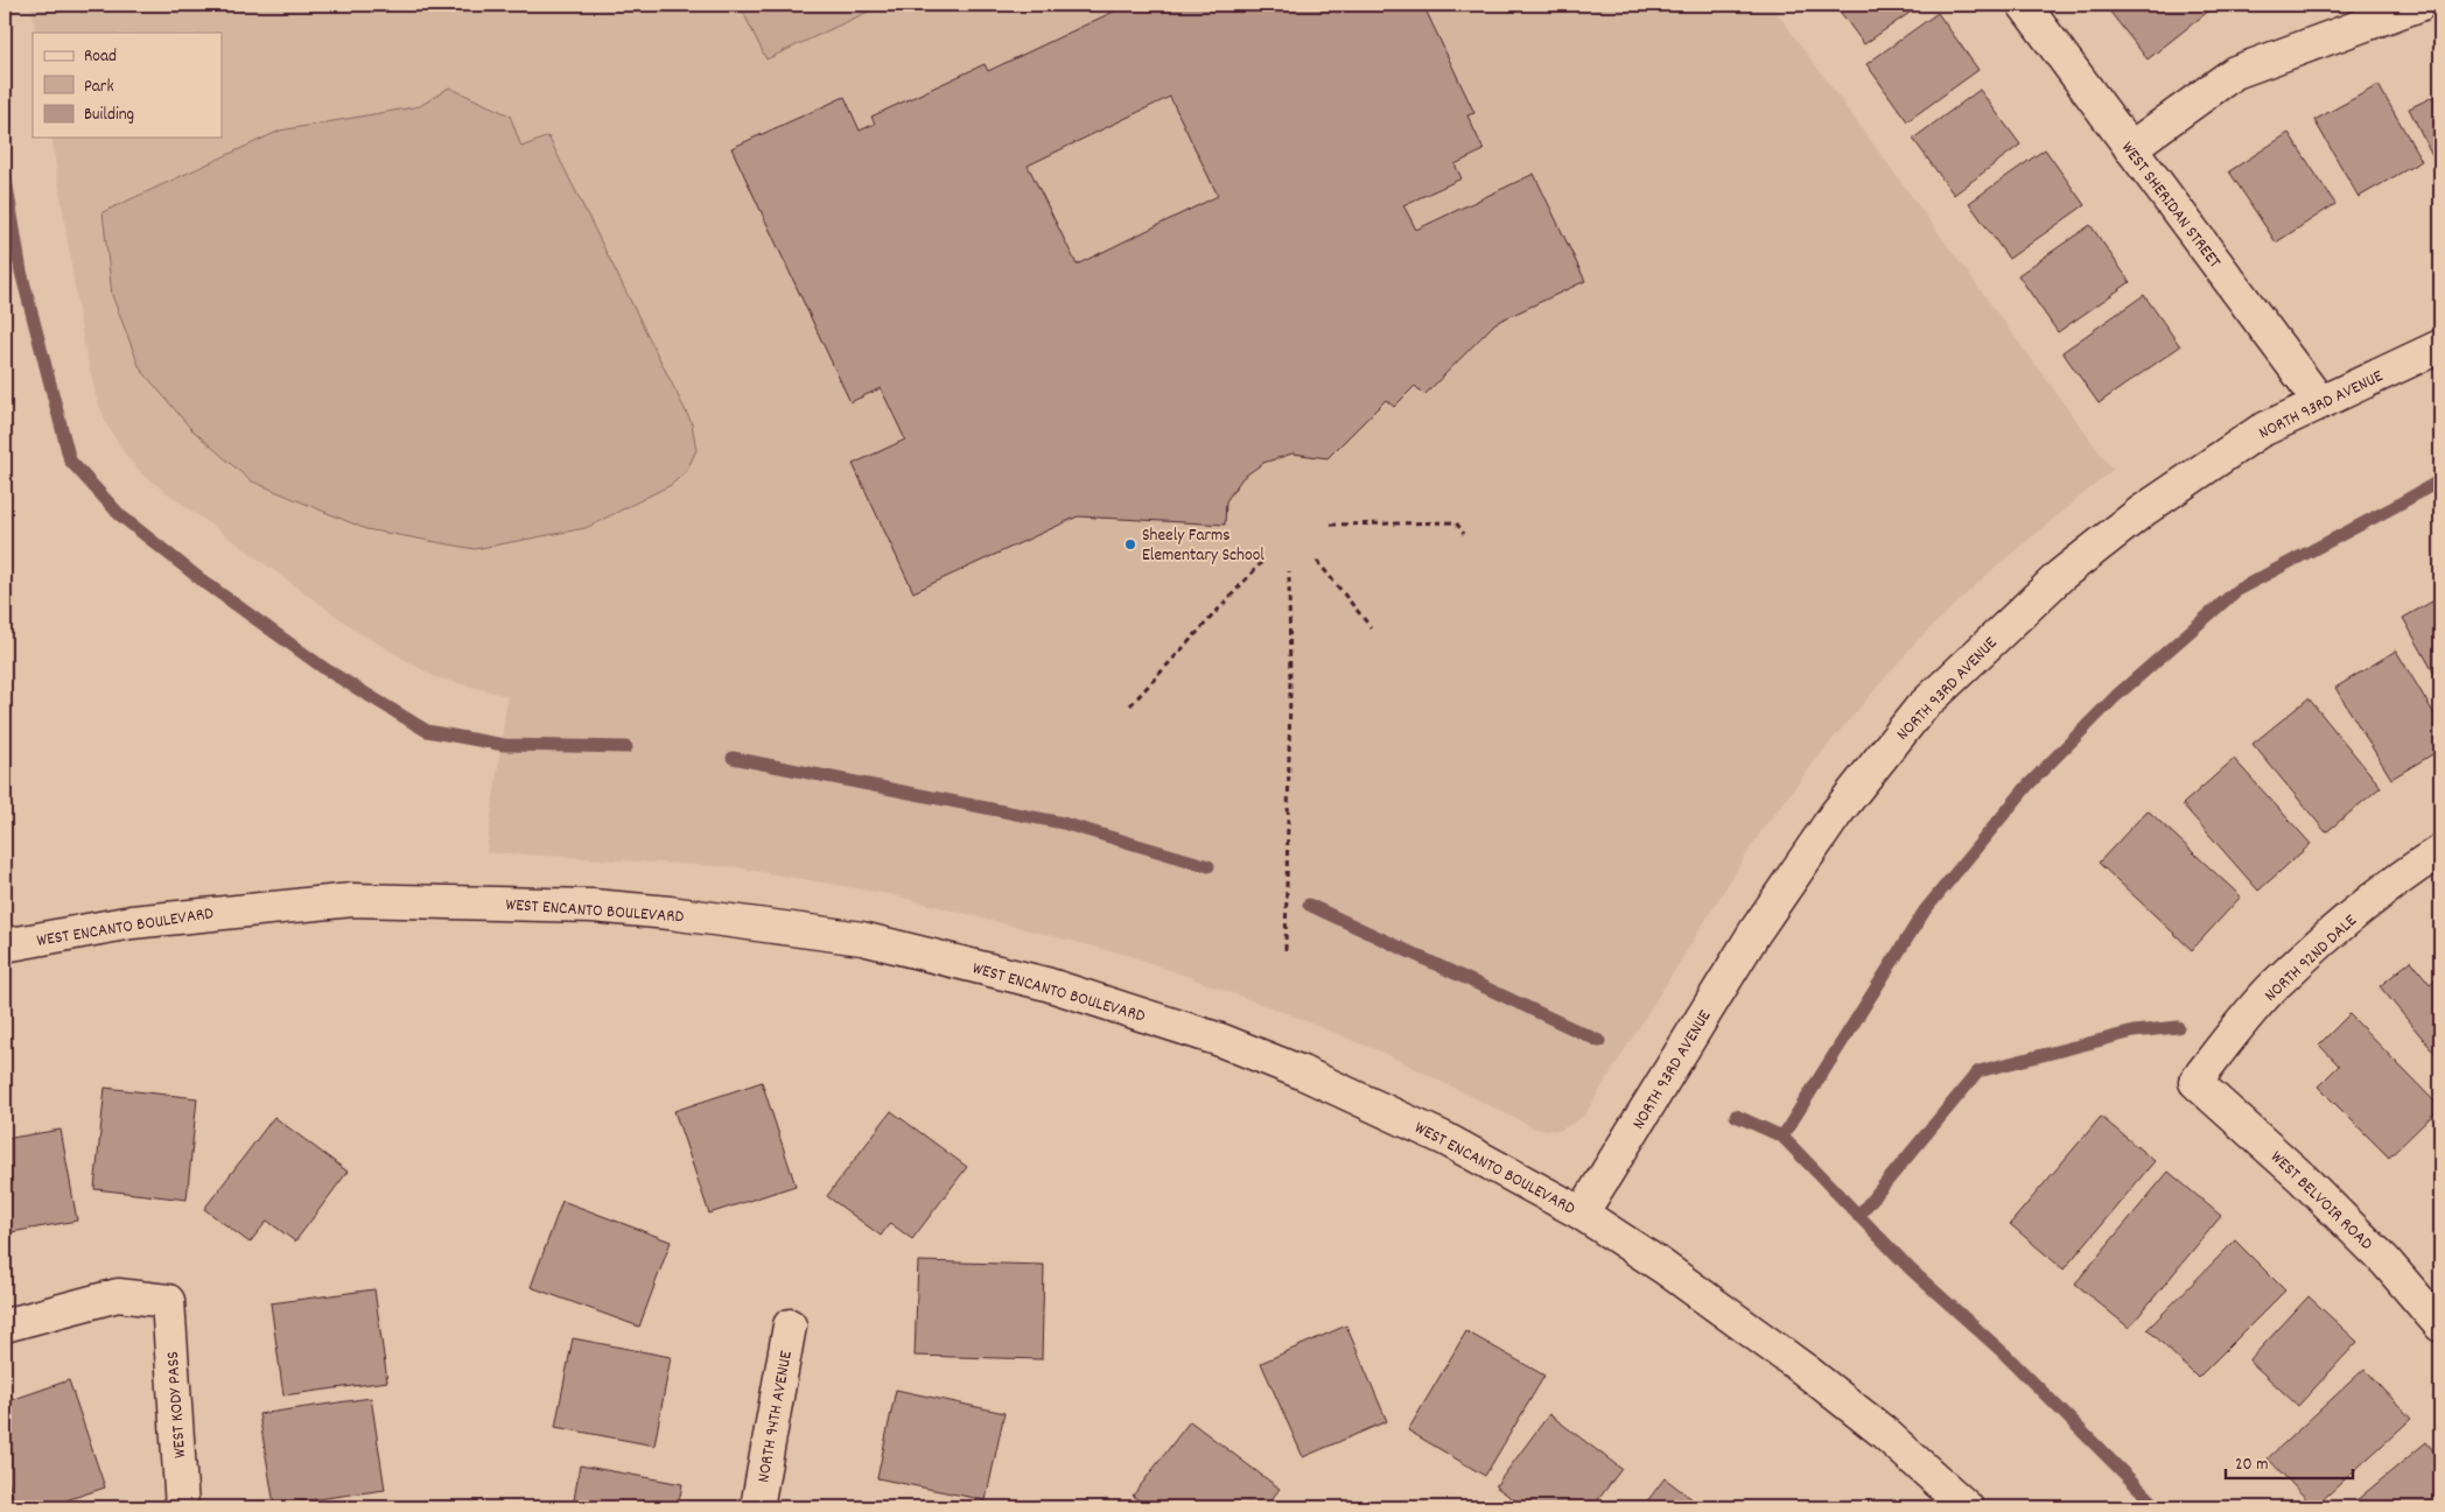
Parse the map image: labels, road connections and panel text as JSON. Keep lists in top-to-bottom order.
{
  "streets": {
    "street": [
      "WEST SHERIDAN STREET",
      "NORTH 93RD AVENUE",
      "WEST ENCANTO BOULEVARD",
      "NORTH 92ND DALE",
      "WEST BELVOIR ROAD",
      "WEST KODY PASS",
      "NORTH 94TH AVENUE"
    ]
  },
  "crossings": [
    ["WEST SHERIDAN STREET", "NORTH 93RD AVENUE"],
    ["NORTH 93RD AVENUE", "WEST ENCANTO BOULEVARD"],
    ["NORTH 92ND DALE", "WEST BELVOIR ROAD"]
  ],
  "places": ["Sheely Farms Elementary School"],
  "legend": ["Road", "Park", "Building"],
  "scale_bar": "20 m"
}
